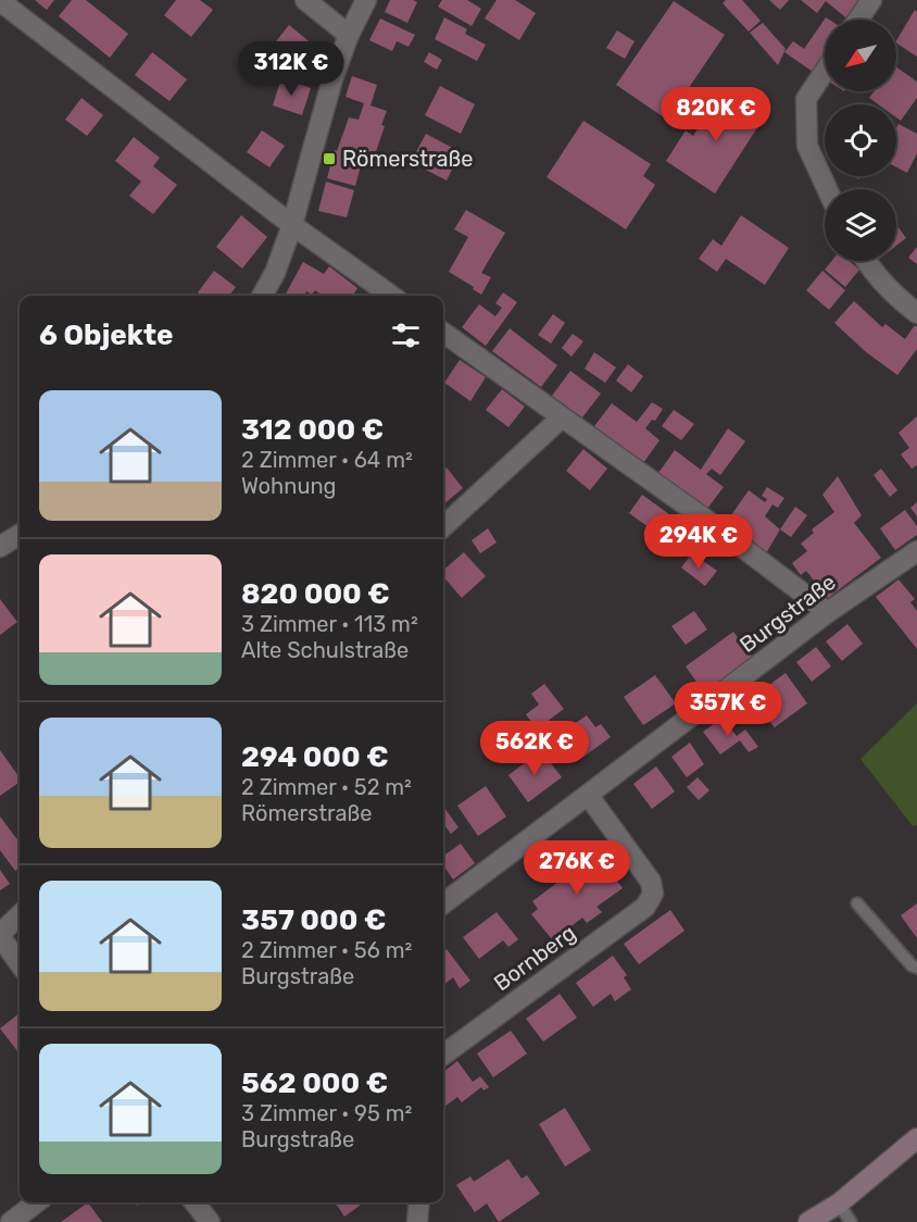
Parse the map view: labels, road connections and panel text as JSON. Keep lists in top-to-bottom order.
{
  "streets": {
    "street": ["Burgstraße", "Bornberg"]
  },
  "crossings": [
    ["Burgstraße", "Bornberg"]
  ],
  "places": {
    "transit": ["Römerstraße"]
  },
  "north": "bottom left",
  "page": {
    "price": [
      "312K €",
      "820K €",
      "294K €",
      "357K €",
      "562K €",
      "276K €"
    ],
    "heading": "6 Objekte",
    "list": [
      {
        "name": "312 000 €",
        "note": "2 Zimmer · 64 m² · Wohnung"
      },
      {
        "name": "820 000 €",
        "note": "3 Zimmer · 113 m² · Alte Schulstraße"
      },
      {
        "name": "294 000 €",
        "note": "2 Zimmer · 52 m² · Römerstraße"
      },
      {
        "name": "357 000 €",
        "note": "2 Zimmer · 56 m² · Burgstraße"
      },
      {
        "name": "562 000 €",
        "note": "3 Zimmer · 95 m² · Burgstraße"
      }
    ]
  }
}
